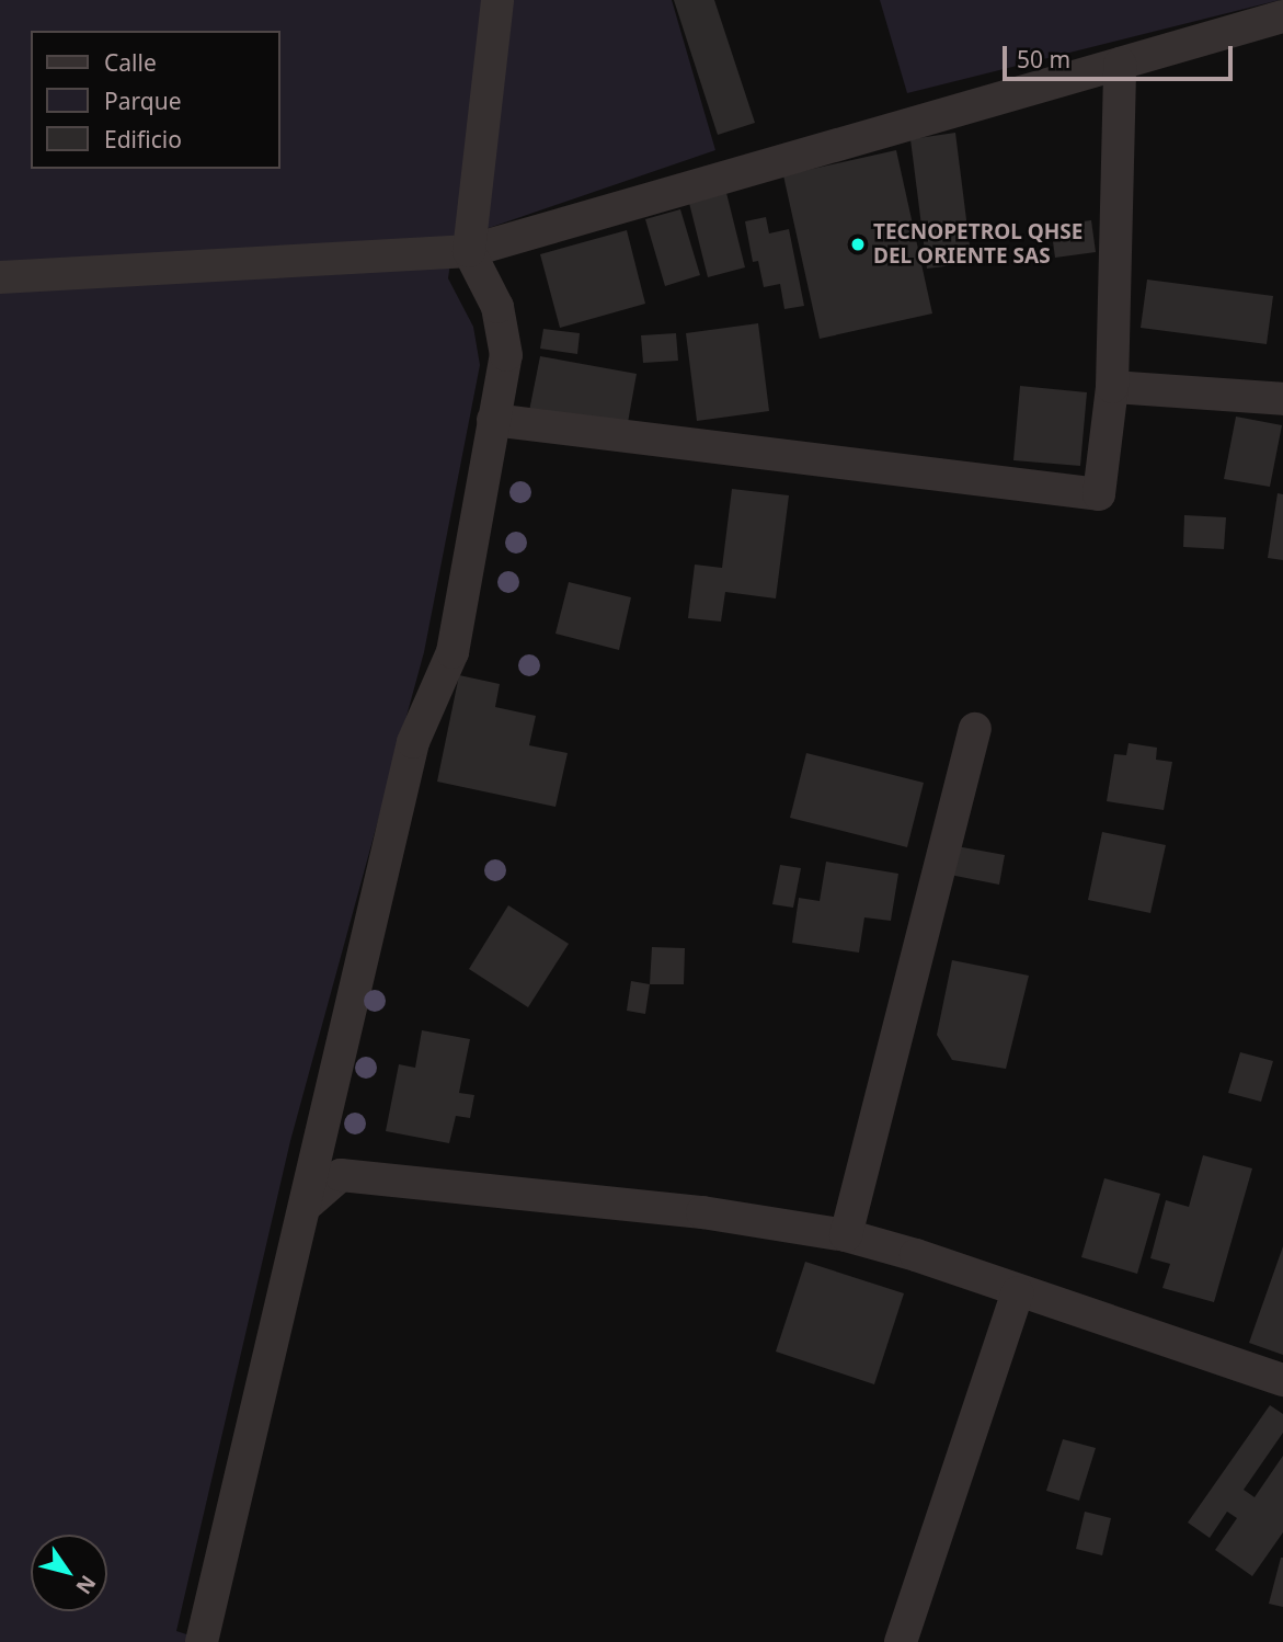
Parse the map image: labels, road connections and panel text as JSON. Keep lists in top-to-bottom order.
{
  "places": ["TECNOPETROL QHSE DEL ORIENTE SAS"],
  "legend": ["Calle", "Parque", "Edificio"],
  "scale_bar": "50 m",
  "north": "bottom right"
}
